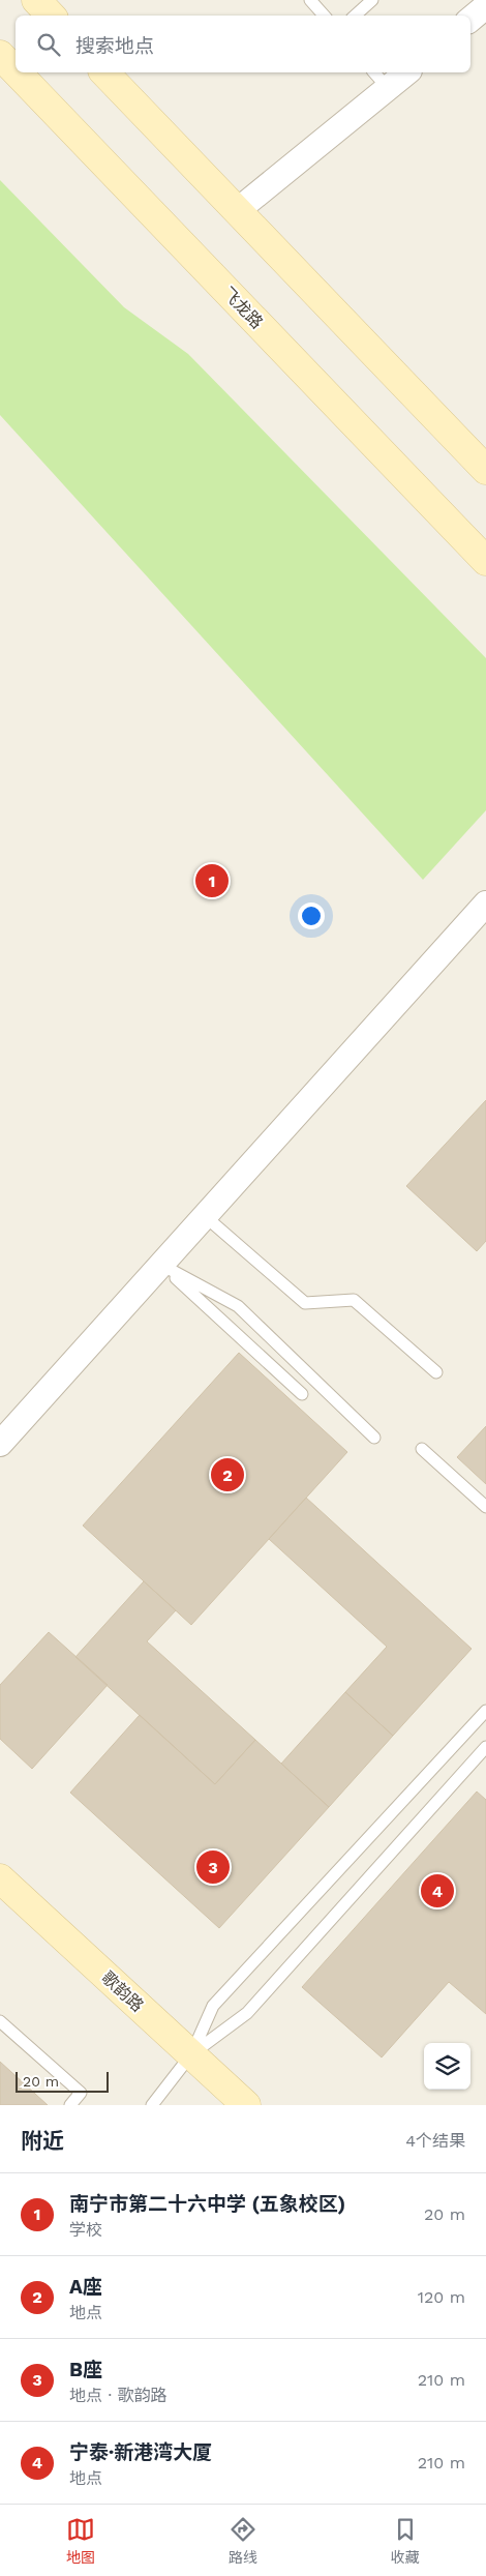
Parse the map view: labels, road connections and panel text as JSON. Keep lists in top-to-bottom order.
{
  "streets": {
    "street": ["飞龙路", "歌韵路"]
  },
  "scale_bar": "20 m",
  "page": {
    "search": "搜索地点",
    "pins": [
      "1",
      "2",
      "3",
      "4"
    ],
    "scale": "20 m",
    "heading": ["附近", "4个结果"],
    "list": [
      {
        "mark": "1",
        "name": "南宁市第二十六中学 (五象校区)",
        "note": "学校",
        "value": "20 m"
      },
      {
        "mark": "2",
        "name": "A座",
        "note": "地点",
        "value": "120 m"
      },
      {
        "mark": "3",
        "name": "B座",
        "note": "地点 · 歌韵路",
        "value": "210 m"
      },
      {
        "mark": "4",
        "name": "宁泰·新港湾大厦",
        "note": "地点",
        "value": "210 m"
      }
    ],
    "nav": ["地图", "路线", "收藏"]
  }
}
